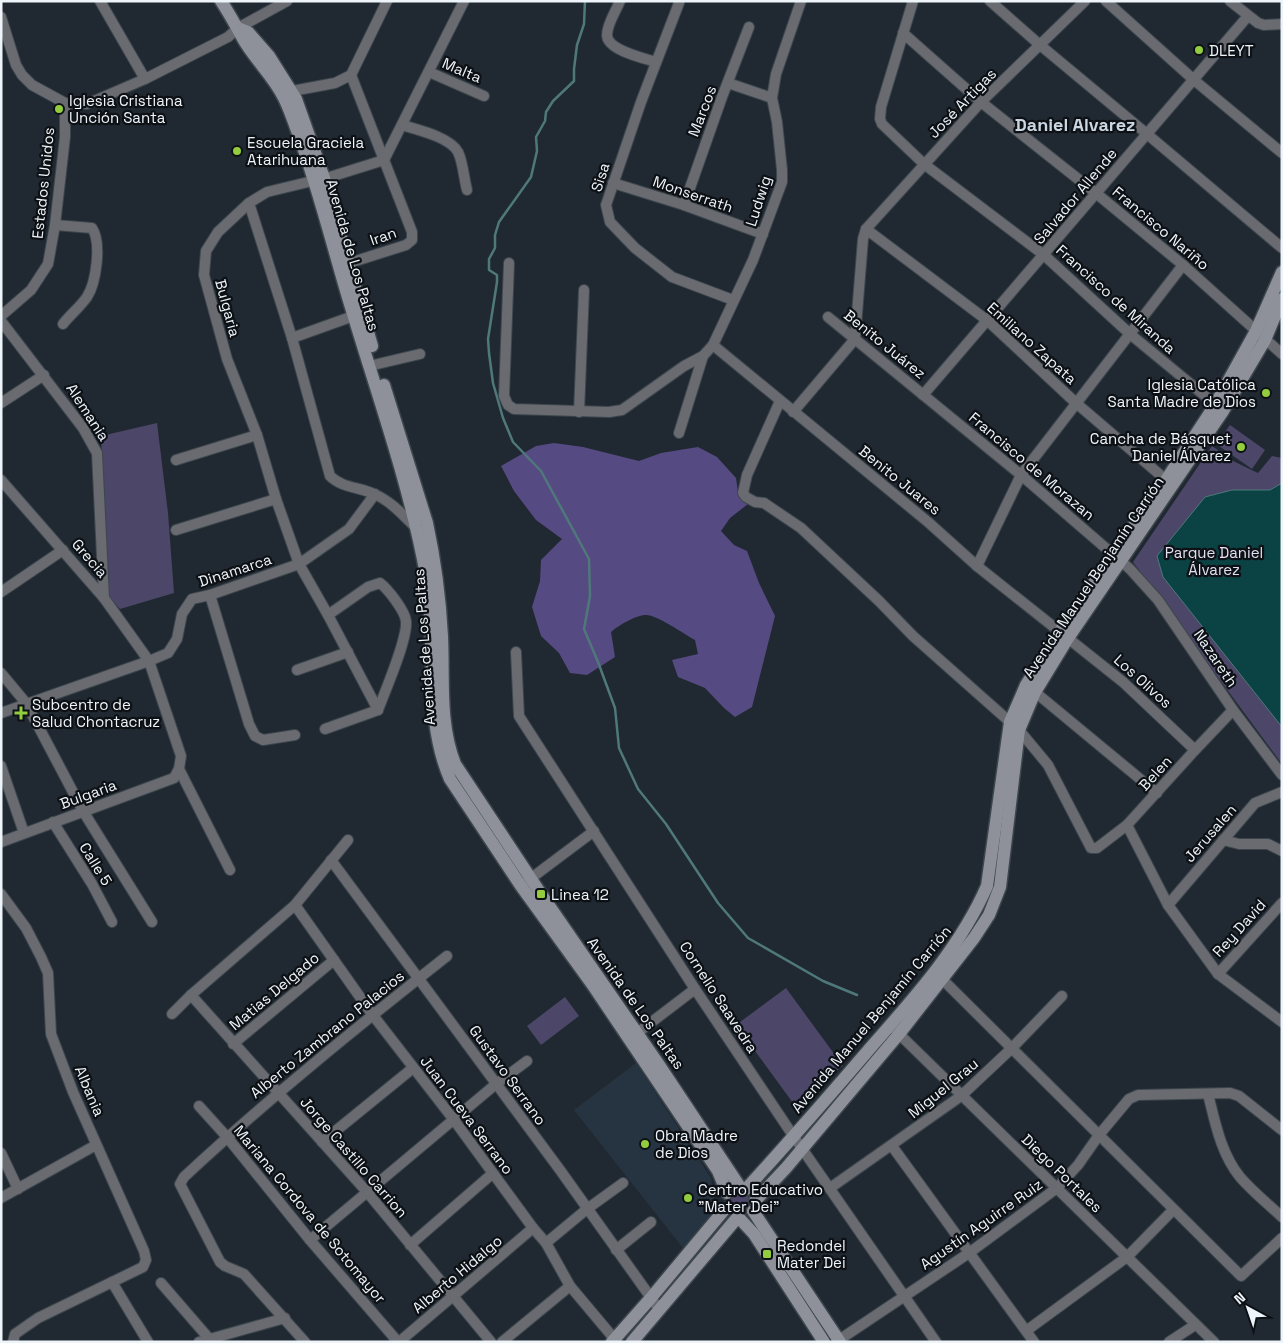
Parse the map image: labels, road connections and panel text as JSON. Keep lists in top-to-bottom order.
{
  "streets": {
    "main road": ["Avenida de Los Paltas", "Avenida Manuel Benjamín Carrión"],
    "street": [
      "Malta",
      "José Artigas",
      "Marcos",
      "Sisa",
      "Estados Unidos",
      "Monserrath",
      "Salvador Allende",
      "Ludwig",
      "Francisco Nariño",
      "Iran",
      "Francisco de Miranda",
      "Bulgaria",
      "Emiliano Zapata",
      "Benito Juárez",
      "Alemania",
      "Francisco de Morazan",
      "Benito Juares",
      "Grecia",
      "Dinamarca",
      "Nazareth",
      "Los Olivos",
      "Belen",
      "Jerusalen",
      "Calle 5",
      "Rey David",
      "Matias Delgado",
      "Cornelio Saavedra",
      "Alberto Zambrano Palacios",
      "Gustavo Serrano",
      "Miguel Grau",
      "Albania",
      "Juan Cueva Serrano",
      "Jorge Castillo Carrion",
      "Diego Portales",
      "Mariana Cordova de Sotomayor",
      "Agustín Aguirre Ruiz",
      "Alberto Hidalgo"
    ]
  },
  "crossings": [
    ["José Artigas", "Francisco Nariño"],
    ["José Artigas", "Francisco de Miranda"],
    ["José Artigas", "Emiliano Zapata"],
    ["Marcos", "Monserrath"],
    ["Sisa", "Monserrath"],
    ["Sisa", "Ludwig"],
    ["Monserrath", "Ludwig"],
    ["Salvador Allende", "Francisco Nariño"],
    ["Salvador Allende", "Francisco de Miranda"],
    ["Salvador Allende", "Emiliano Zapata"],
    ["Salvador Allende", "Benito Juárez"],
    ["Salvador Allende", "Francisco de Morazan"],
    ["Ludwig", "Benito Juares"],
    ["Francisco Nariño", "Francisco de Miranda"],
    ["Francisco Nariño", "Avenida Manuel Benjamín Carrión"],
    ["Iran", "Avenida de Los Paltas"],
    ["Iran", "Bulgaria"],
    ["Avenida de Los Paltas", "Bulgaria"],
    ["Avenida de Los Paltas", "Avenida Manuel Benjamín Carrión"],
    ["Francisco de Miranda", "Avenida Manuel Benjamín Carrión"],
    ["Bulgaria", "Grecia"],
    ["Bulgaria", "Dinamarca"],
    ["Bulgaria", "Calle 5"],
    ["Emiliano Zapata", "Avenida Manuel Benjamín Carrión"],
    ["Benito Juárez", "Francisco de Morazan"],
    ["Alemania", "Grecia"],
    ["Francisco de Morazan", "Avenida Manuel Benjamín Carrión"],
    ["Francisco de Morazan", "Nazareth"],
    ["Benito Juares", "Avenida Manuel Benjamín Carrión"],
    ["Benito Juares", "Los Olivos"],
    ["Grecia", "Dinamarca"],
    ["Avenida Manuel Benjamín Carrión", "Nazareth"],
    ["Avenida Manuel Benjamín Carrión", "Los Olivos"],
    ["Avenida Manuel Benjamín Carrión", "Belen"],
    ["Avenida Manuel Benjamín Carrión", "Cornelio Saavedra"],
    ["Avenida Manuel Benjamín Carrión", "Diego Portales"],
    ["Nazareth", "Belen"],
    ["Los Olivos", "Belen"],
    ["Matias Delgado", "Juan Cueva Serrano"],
    ["Matias Delgado", "Jorge Castillo Carrion"],
    ["Cornelio Saavedra", "Miguel Grau"],
    ["Cornelio Saavedra", "Agustín Aguirre Ruiz"],
    ["Alberto Zambrano Palacios", "Gustavo Serrano"],
    ["Alberto Zambrano Palacios", "Juan Cueva Serrano"],
    ["Alberto Zambrano Palacios", "Jorge Castillo Carrion"],
    ["Alberto Zambrano Palacios", "Mariana Cordova de Sotomayor"],
    ["Miguel Grau", "Diego Portales"],
    ["Juan Cueva Serrano", "Alberto Hidalgo"],
    ["Jorge Castillo Carrion", "Alberto Hidalgo"],
    ["Diego Portales", "Agustín Aguirre Ruiz"],
    ["Mariana Cordova de Sotomayor", "Alberto Hidalgo"]
  ],
  "districts": ["Daniel Alvarez"],
  "parks": ["Parque Daniel Álvarez"],
  "places": {
    "other": [
      "DLEYT",
      "Iglesia Cristiana Unción Santa",
      "Escuela Graciela Atarihuana",
      "Iglesia Católica Santa Madre de Dios",
      "Cancha de Básquet Daniel Álvarez",
      "Obra Madre de Dios",
      "Centro Educativo \"Mater Dei\""
    ],
    "health": ["Subcentro de Salud Chontacruz"],
    "transit": ["Linea 12", "Redondel Mater Dei"]
  },
  "north": "top left"
}
